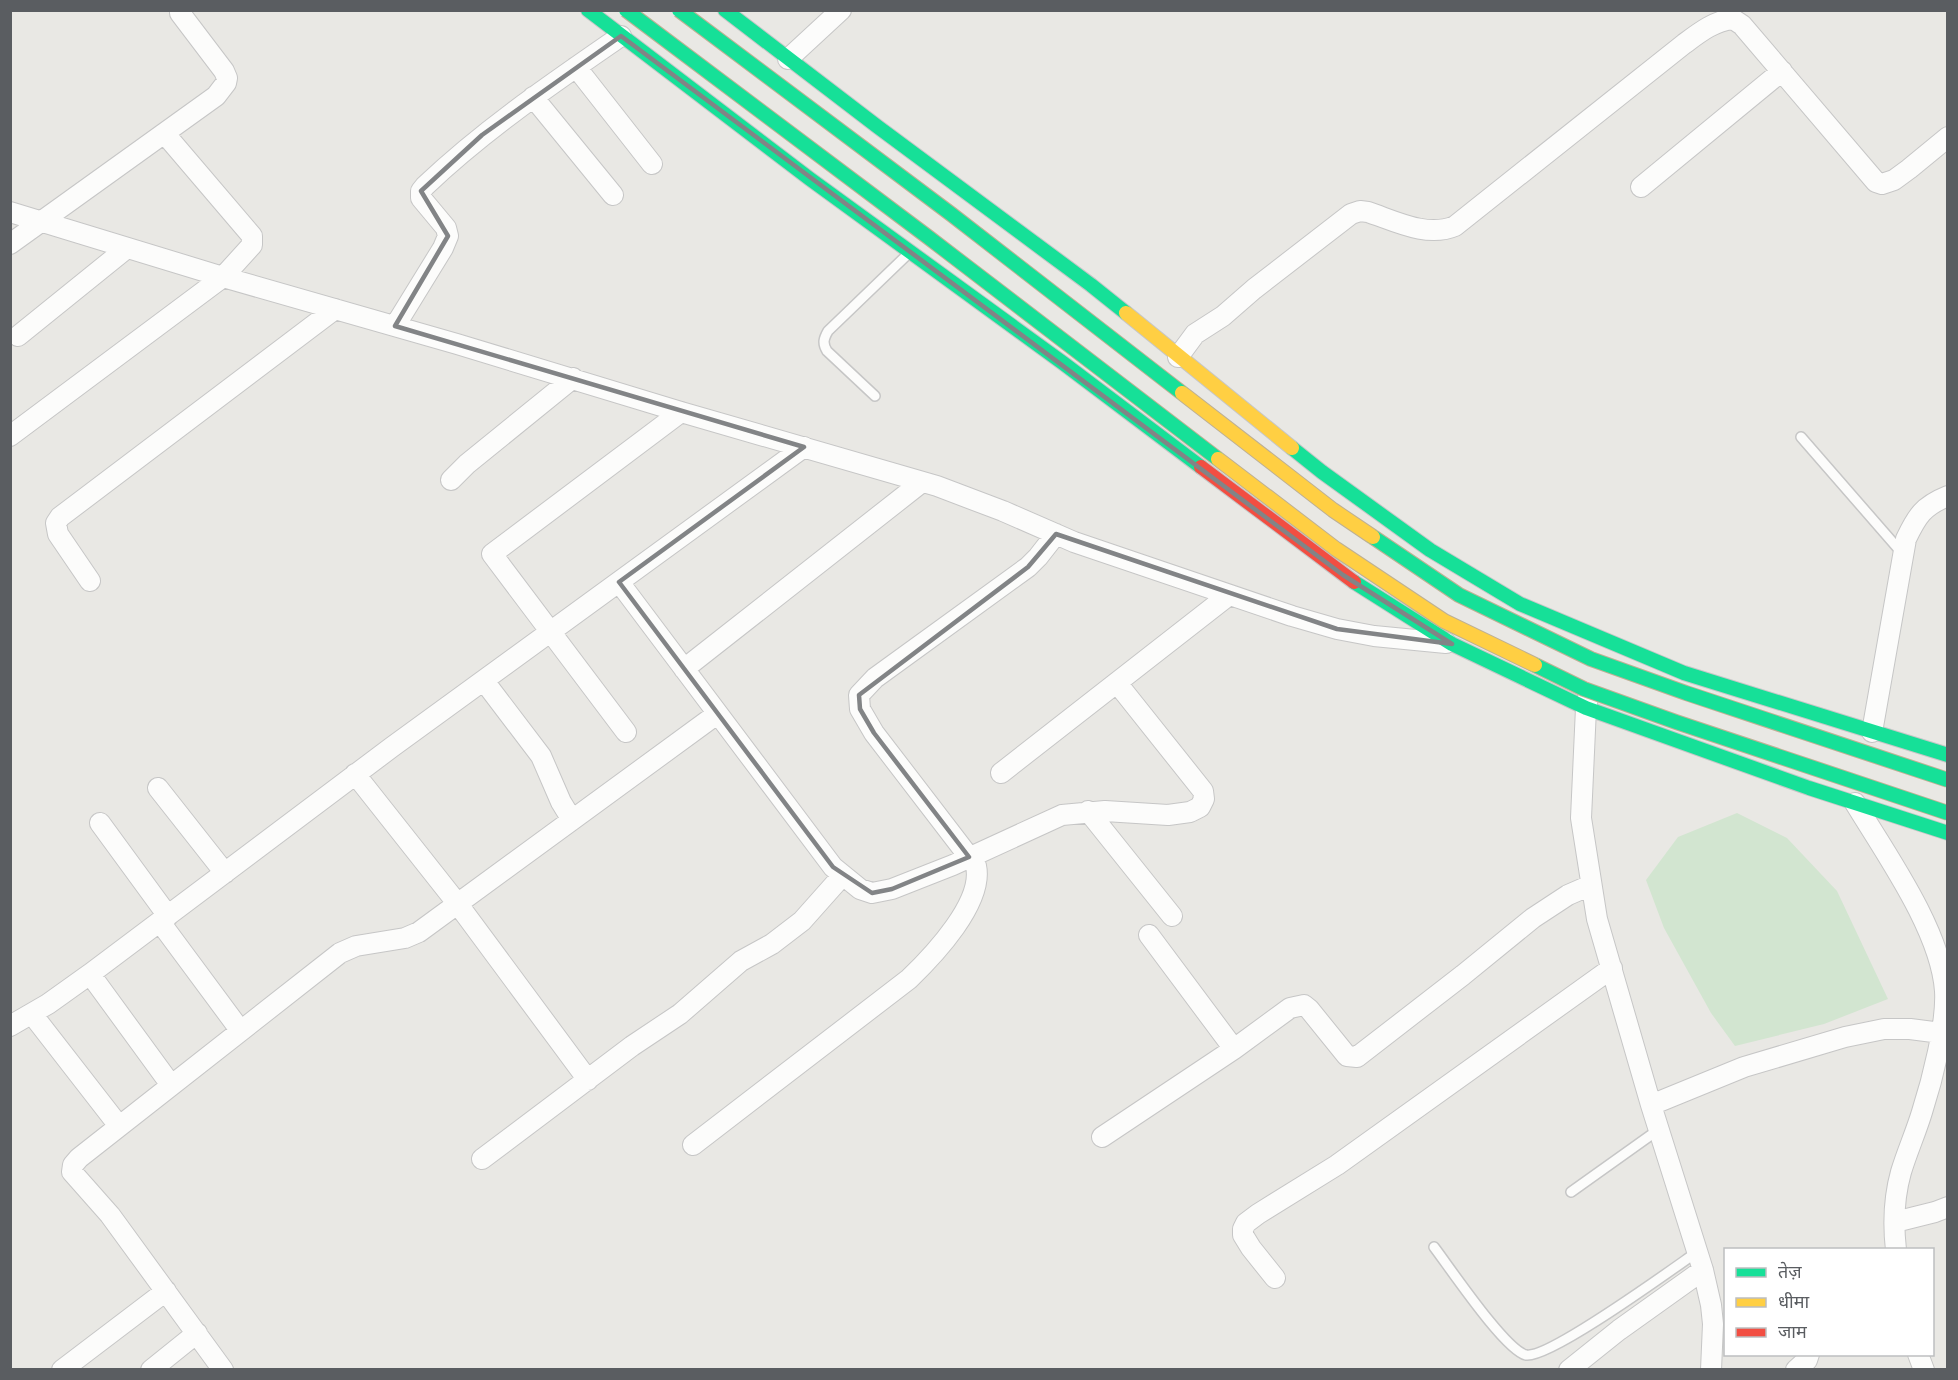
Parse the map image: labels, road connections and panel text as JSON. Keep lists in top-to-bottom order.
{
  "legend": ["तेज़", "धीमा", "जाम"]
}
